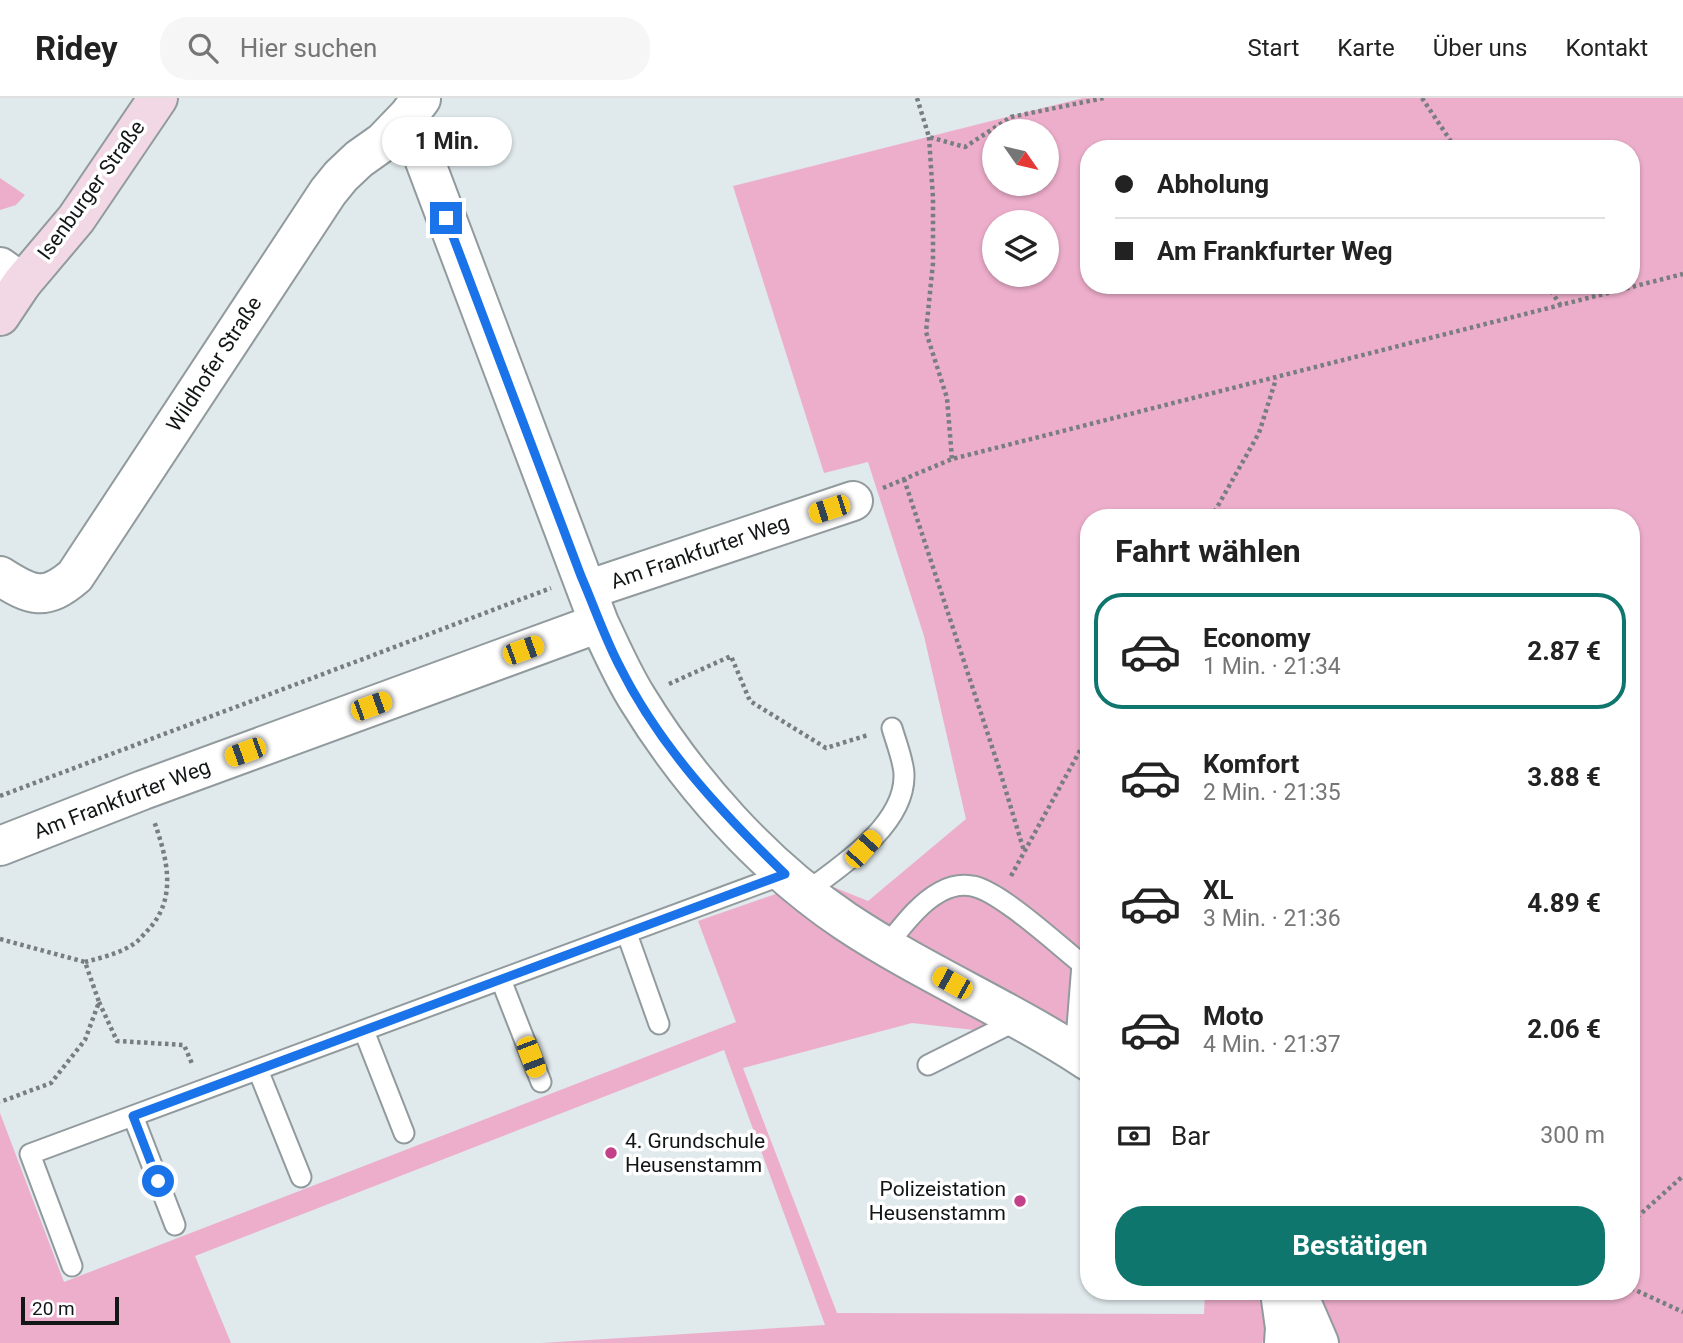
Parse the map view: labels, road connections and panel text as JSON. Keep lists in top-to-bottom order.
{
  "streets": {
    "main road": ["Isenburger Straße"],
    "street": ["Wildhofer Straße", "Am Frankfurter Weg"]
  },
  "crossings": [
    ["Wildhofer Straße", "Am Frankfurter Weg"]
  ],
  "places": ["4. Grundschule Heusenstamm", "Polizeistation Heusenstamm"],
  "scale_bar": "20 m",
  "north": "bottom right",
  "page": {
    "header": "Ridey",
    "search": "Hier suchen",
    "nav": [
      "Start",
      "Karte",
      "Über uns",
      "Kontakt"
    ],
    "bubble": "1 Min.",
    "banner": ["Abholung", "Am Frankfurter Weg"],
    "heading": "Fahrt wählen",
    "list": [
      {
        "name": "Economy",
        "note": "1 Min. · 21:34",
        "value": "2.87 €"
      },
      {
        "name": "Komfort",
        "note": "2 Min. · 21:35",
        "value": "3.88 €"
      },
      {
        "name": "XL",
        "note": "3 Min. · 21:36",
        "value": "4.89 €"
      },
      {
        "name": "Moto",
        "note": "4 Min. · 21:37",
        "value": "2.06 €"
      }
    ],
    "pay": ["Bar", "300 m"],
    "buttons": "Bestätigen",
    "scale": "20 m"
  }
}
